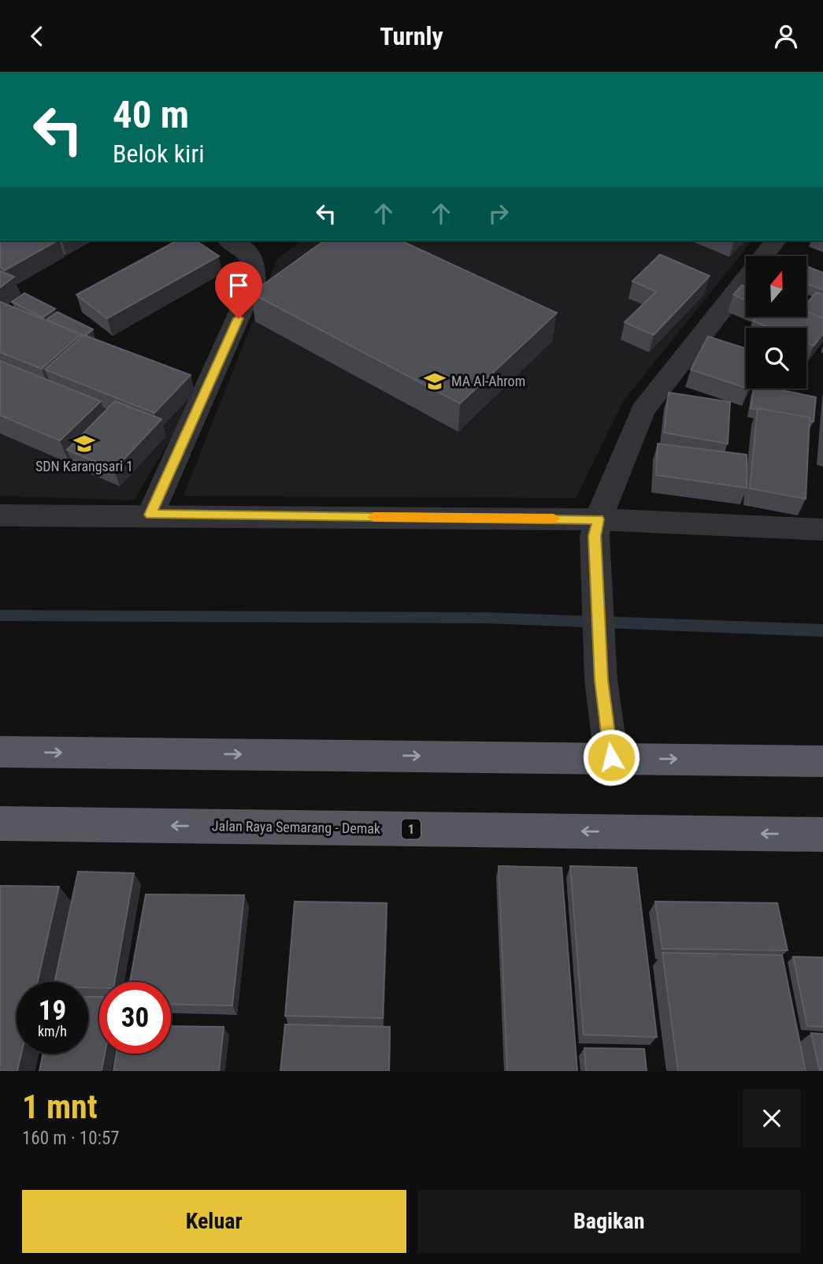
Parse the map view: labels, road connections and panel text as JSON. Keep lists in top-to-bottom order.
{
  "streets": {
    "highway": ["Jalan Raya Semarang - Demak", "1"]
  },
  "places": {
    "school or university": ["MA Al-Ahrom", "SDN Karangsari 1"]
  },
  "north": "top",
  "page": {
    "header": "Turnly",
    "turn": ["40 m", "Belok kiri"],
    "speed": "19 km/h",
    "limit": "30",
    "heading": ["1 mnt", "160 m · 10:57"],
    "buttons": ["Keluar", "Bagikan"]
  }
}
